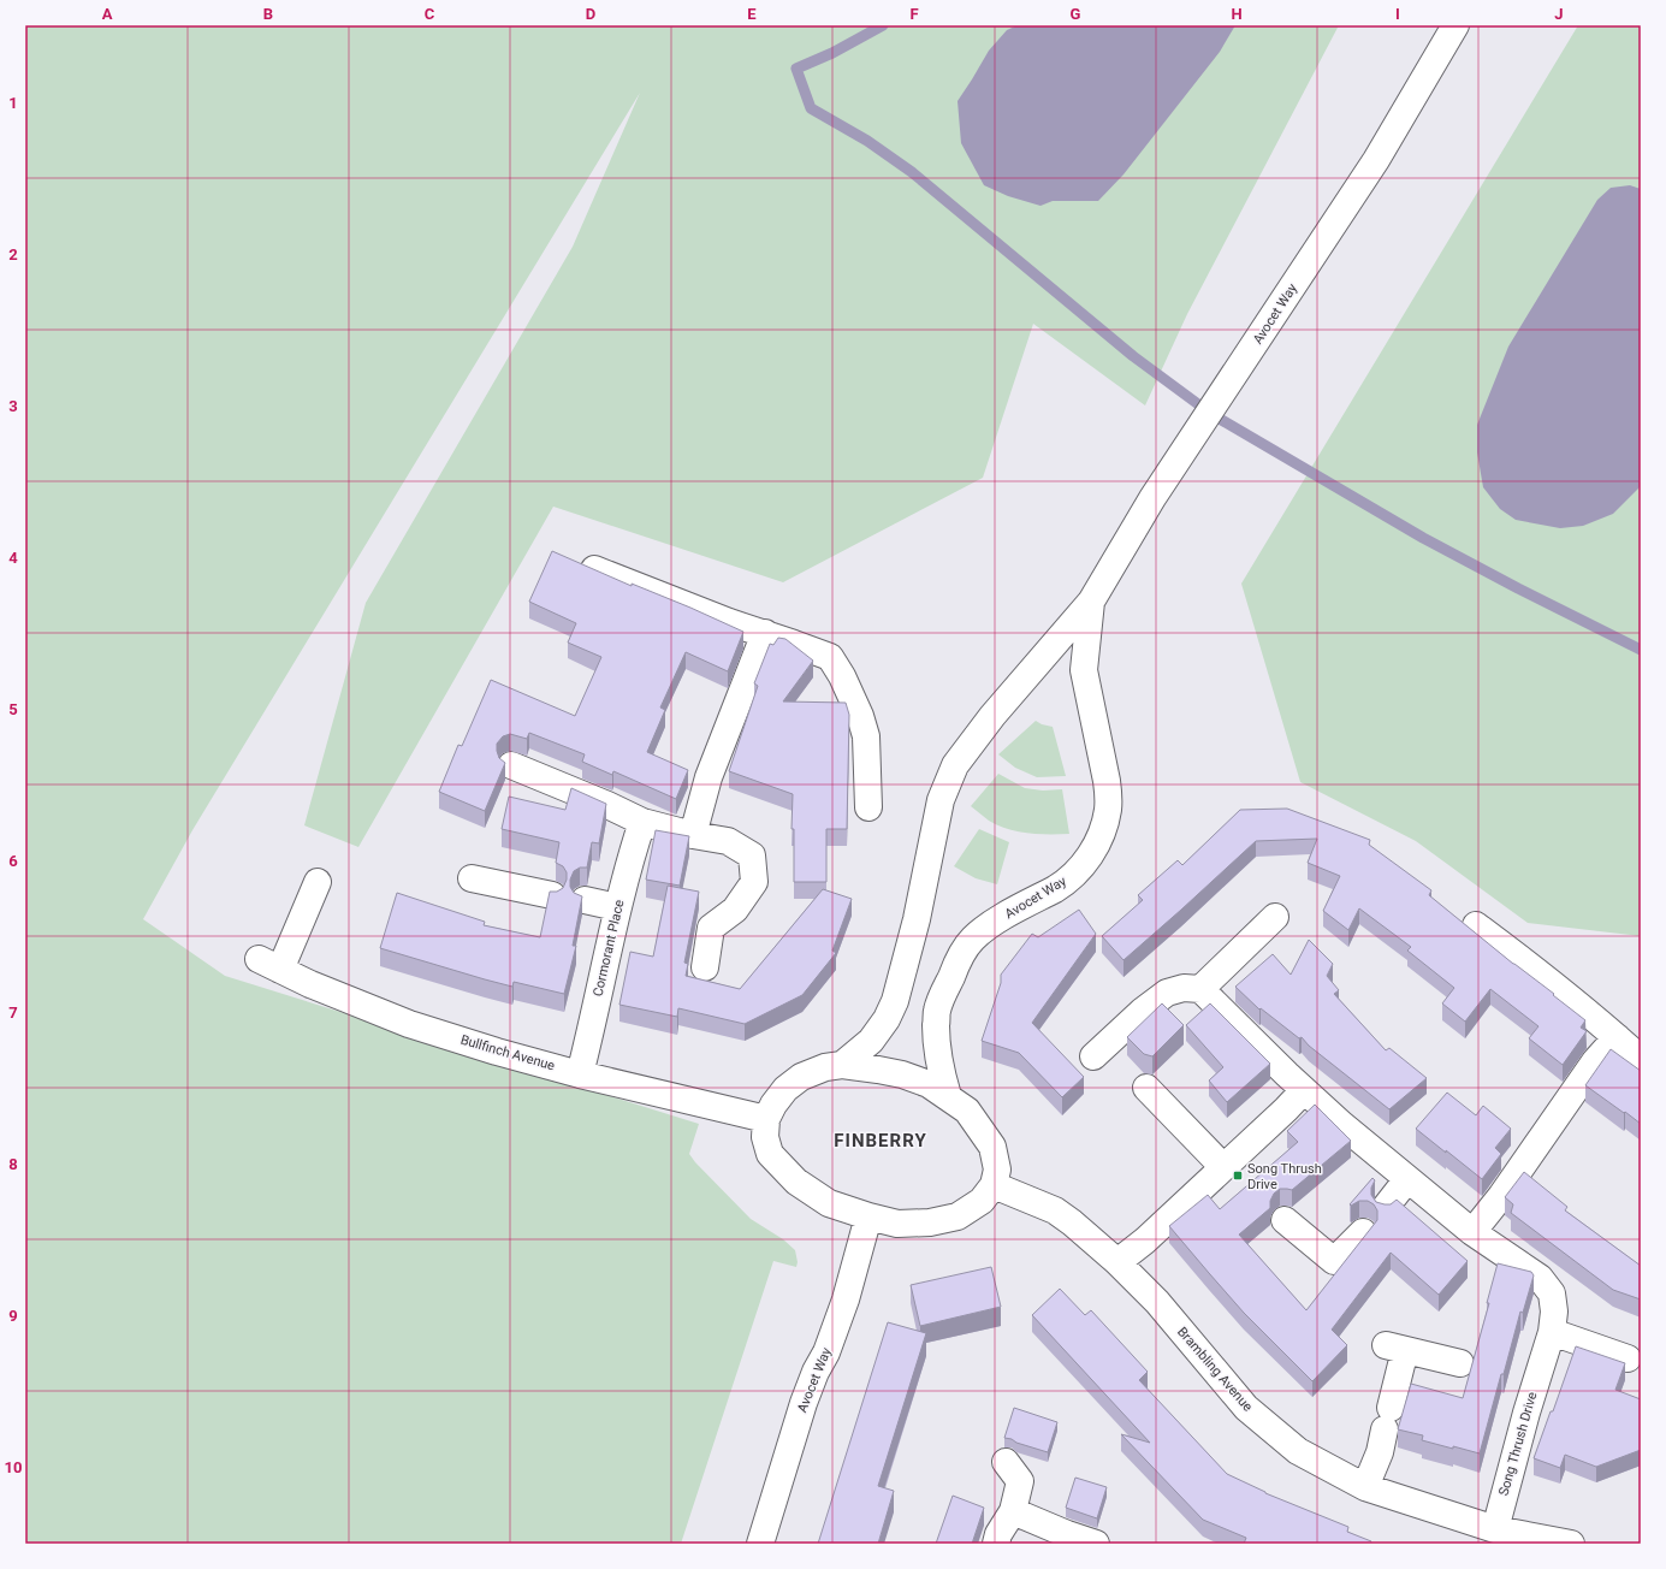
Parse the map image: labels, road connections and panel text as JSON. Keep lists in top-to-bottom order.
{
  "streets": {
    "street": [
      "Avocet Way",
      "Cormorant Place",
      "Bullfinch Avenue",
      "Brambling Avenue",
      "Song Thrush Drive"
    ]
  },
  "crossings": [
    ["Cormorant Place", "Bullfinch Avenue"],
    ["Brambling Avenue", "Song Thrush Drive"]
  ],
  "districts": ["FINBERRY"],
  "places": {
    "transit": ["Song Thrush Drive"]
  },
  "grid": {
    "columns": [
      "A",
      "B",
      "C",
      "D",
      "E",
      "F",
      "G",
      "H",
      "I",
      "J"
    ],
    "rows": [
      "1",
      "2",
      "3",
      "4",
      "5",
      "6",
      "7",
      "8",
      "9",
      "10"
    ]
  }
}
